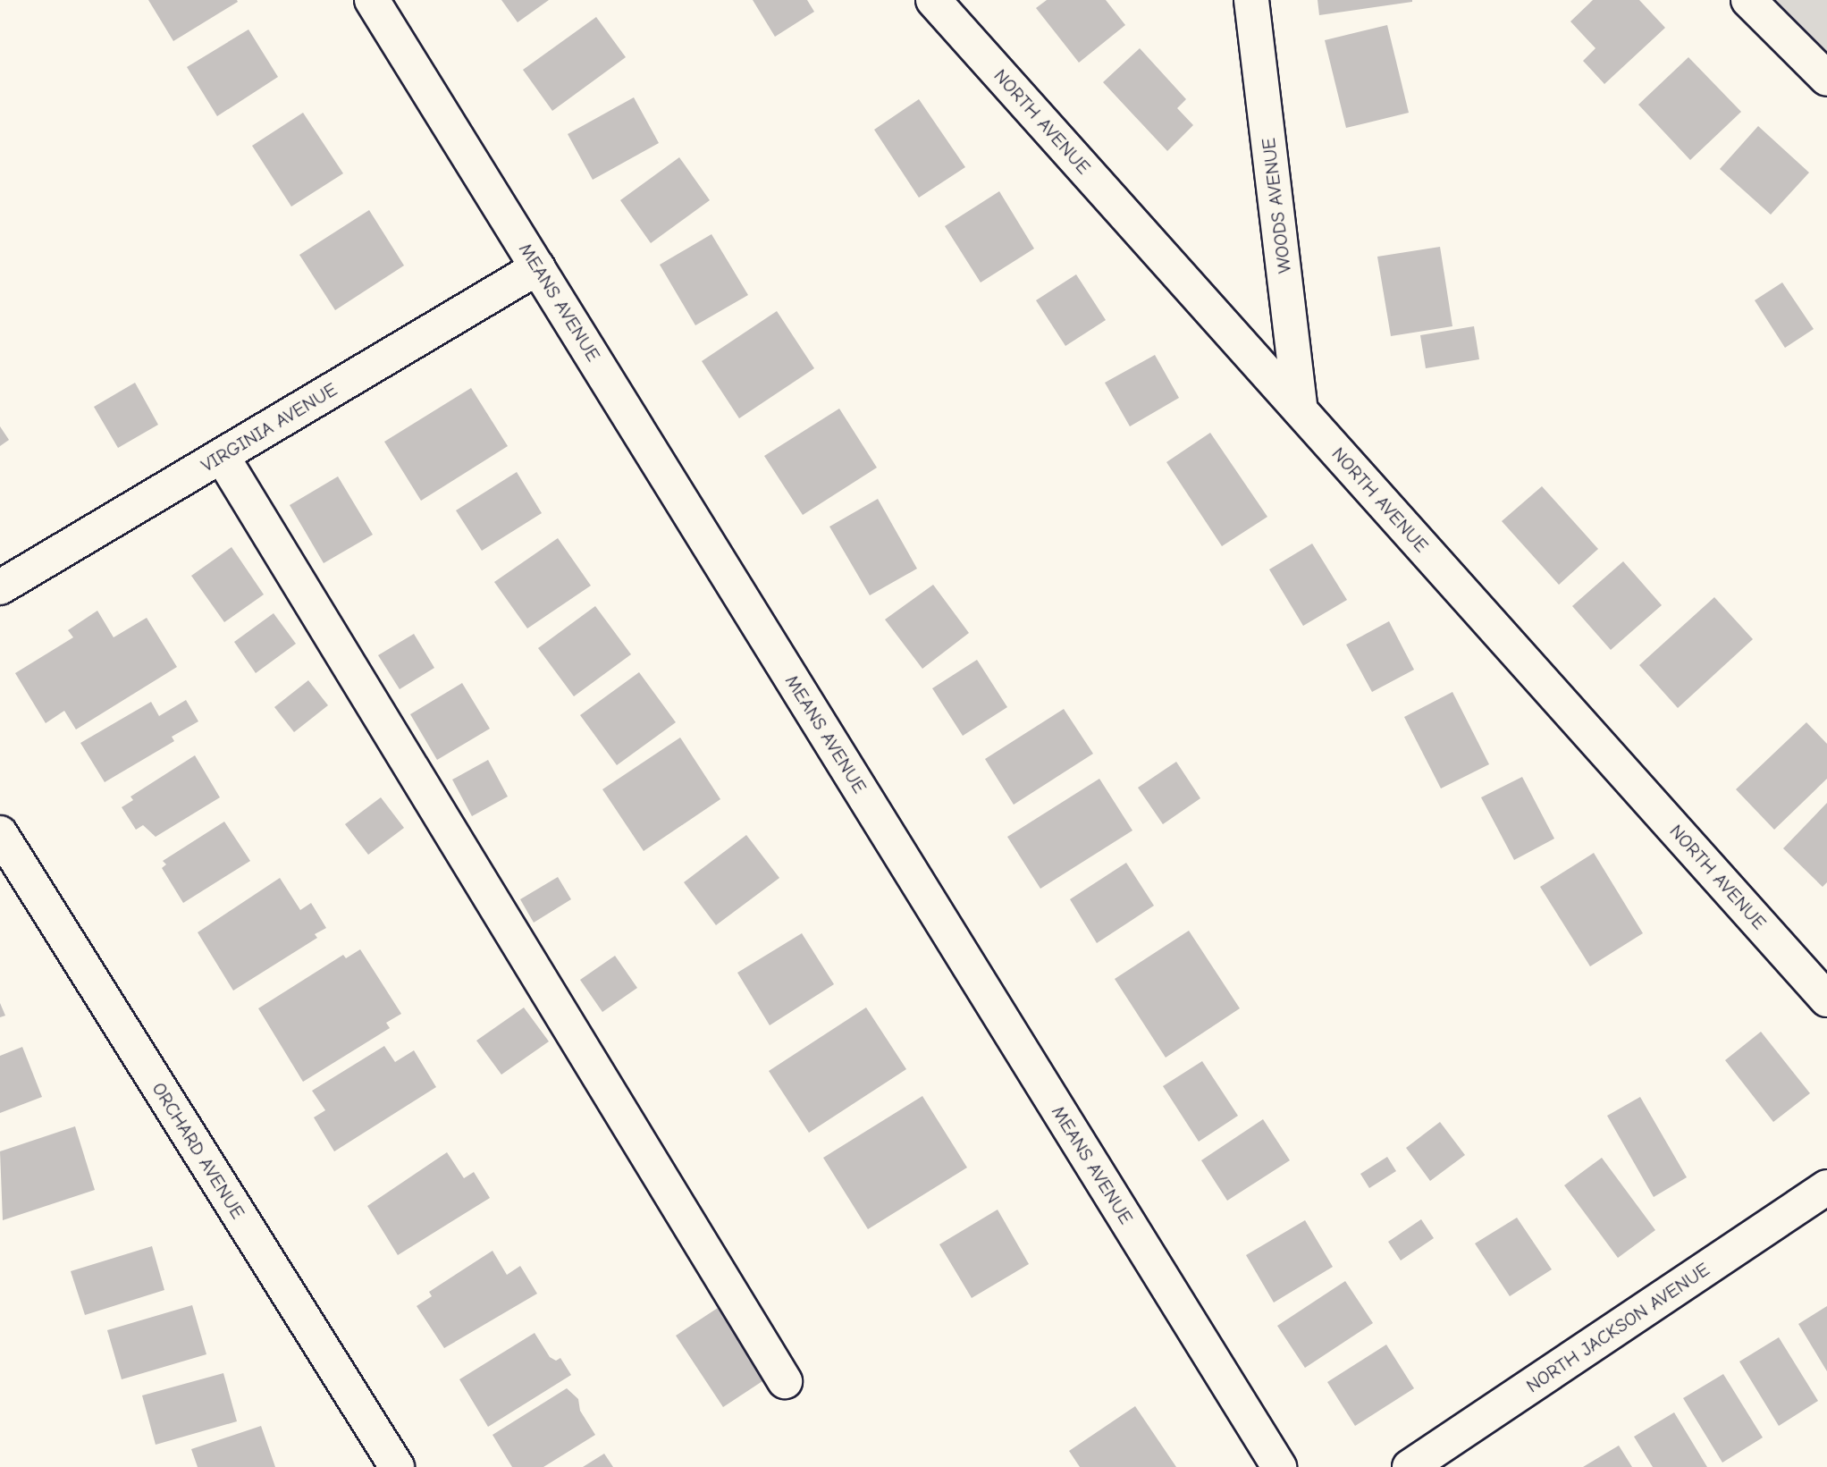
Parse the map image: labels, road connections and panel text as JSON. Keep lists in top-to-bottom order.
{
  "streets": {
    "street": [
      "NORTH AVENUE",
      "WOODS AVENUE",
      "MEANS AVENUE",
      "VIRGINIA AVENUE",
      "ORCHARD AVENUE",
      "NORTH JACKSON AVENUE"
    ]
  },
  "crossings": [
    ["NORTH AVENUE", "WOODS AVENUE"],
    ["MEANS AVENUE", "VIRGINIA AVENUE"]
  ]
}
